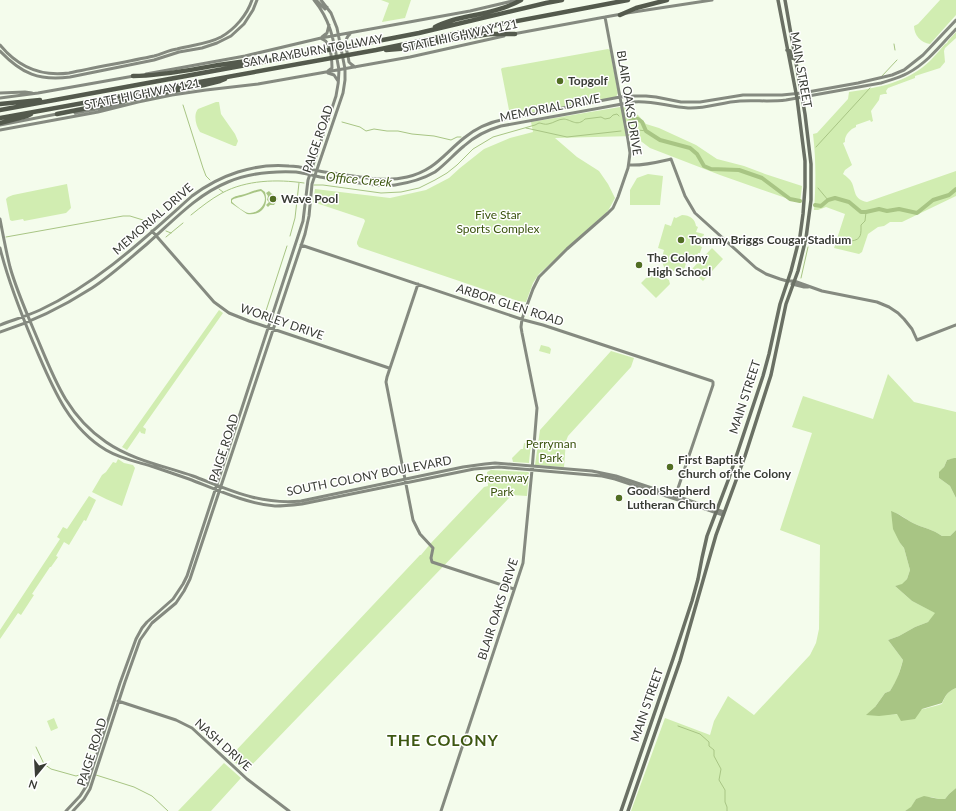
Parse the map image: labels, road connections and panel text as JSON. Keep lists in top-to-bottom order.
{
  "streets": {
    "highway": ["SAM RAYBURN TOLLWAY"],
    "main road": ["MAIN STREET"],
    "street": [
      "STATE HIGHWAY 121",
      "BLAIR OAKS DRIVE",
      "MEMORIAL DRIVE",
      "PAIGE ROAD",
      "ARBOR GLEN ROAD",
      "WORLEY DRIVE",
      "SOUTH COLONY BOULEVARD",
      "NASH DRIVE"
    ]
  },
  "crossings": [
    ["STATE HIGHWAY 121", "BLAIR OAKS DRIVE"],
    ["STATE HIGHWAY 121", "PAIGE ROAD"],
    ["MAIN STREET", "MEMORIAL DRIVE"],
    ["MAIN STREET", "SOUTH COLONY BOULEVARD"],
    ["BLAIR OAKS DRIVE", "MEMORIAL DRIVE"],
    ["BLAIR OAKS DRIVE", "ARBOR GLEN ROAD"],
    ["BLAIR OAKS DRIVE", "SOUTH COLONY BOULEVARD"],
    ["MEMORIAL DRIVE", "PAIGE ROAD"],
    ["MEMORIAL DRIVE", "WORLEY DRIVE"],
    ["MEMORIAL DRIVE", "SOUTH COLONY BOULEVARD"],
    ["PAIGE ROAD", "ARBOR GLEN ROAD"],
    ["PAIGE ROAD", "WORLEY DRIVE"],
    ["PAIGE ROAD", "SOUTH COLONY BOULEVARD"],
    ["PAIGE ROAD", "NASH DRIVE"],
    ["ARBOR GLEN ROAD", "SOUTH COLONY BOULEVARD"]
  ],
  "districts": ["THE COLONY"],
  "water": ["Office Creek"],
  "parks": ["Five Star Sports Complex", "Perryman Park", "Greenway Park"],
  "places": [
    "Topgolf",
    "Wave Pool",
    "Tommy Briggs Cougar Stadium",
    "The Colony High School",
    "First Baptist Church of the Colony",
    "Good Shepherd Lutheran Church"
  ],
  "north": "bottom"
}
